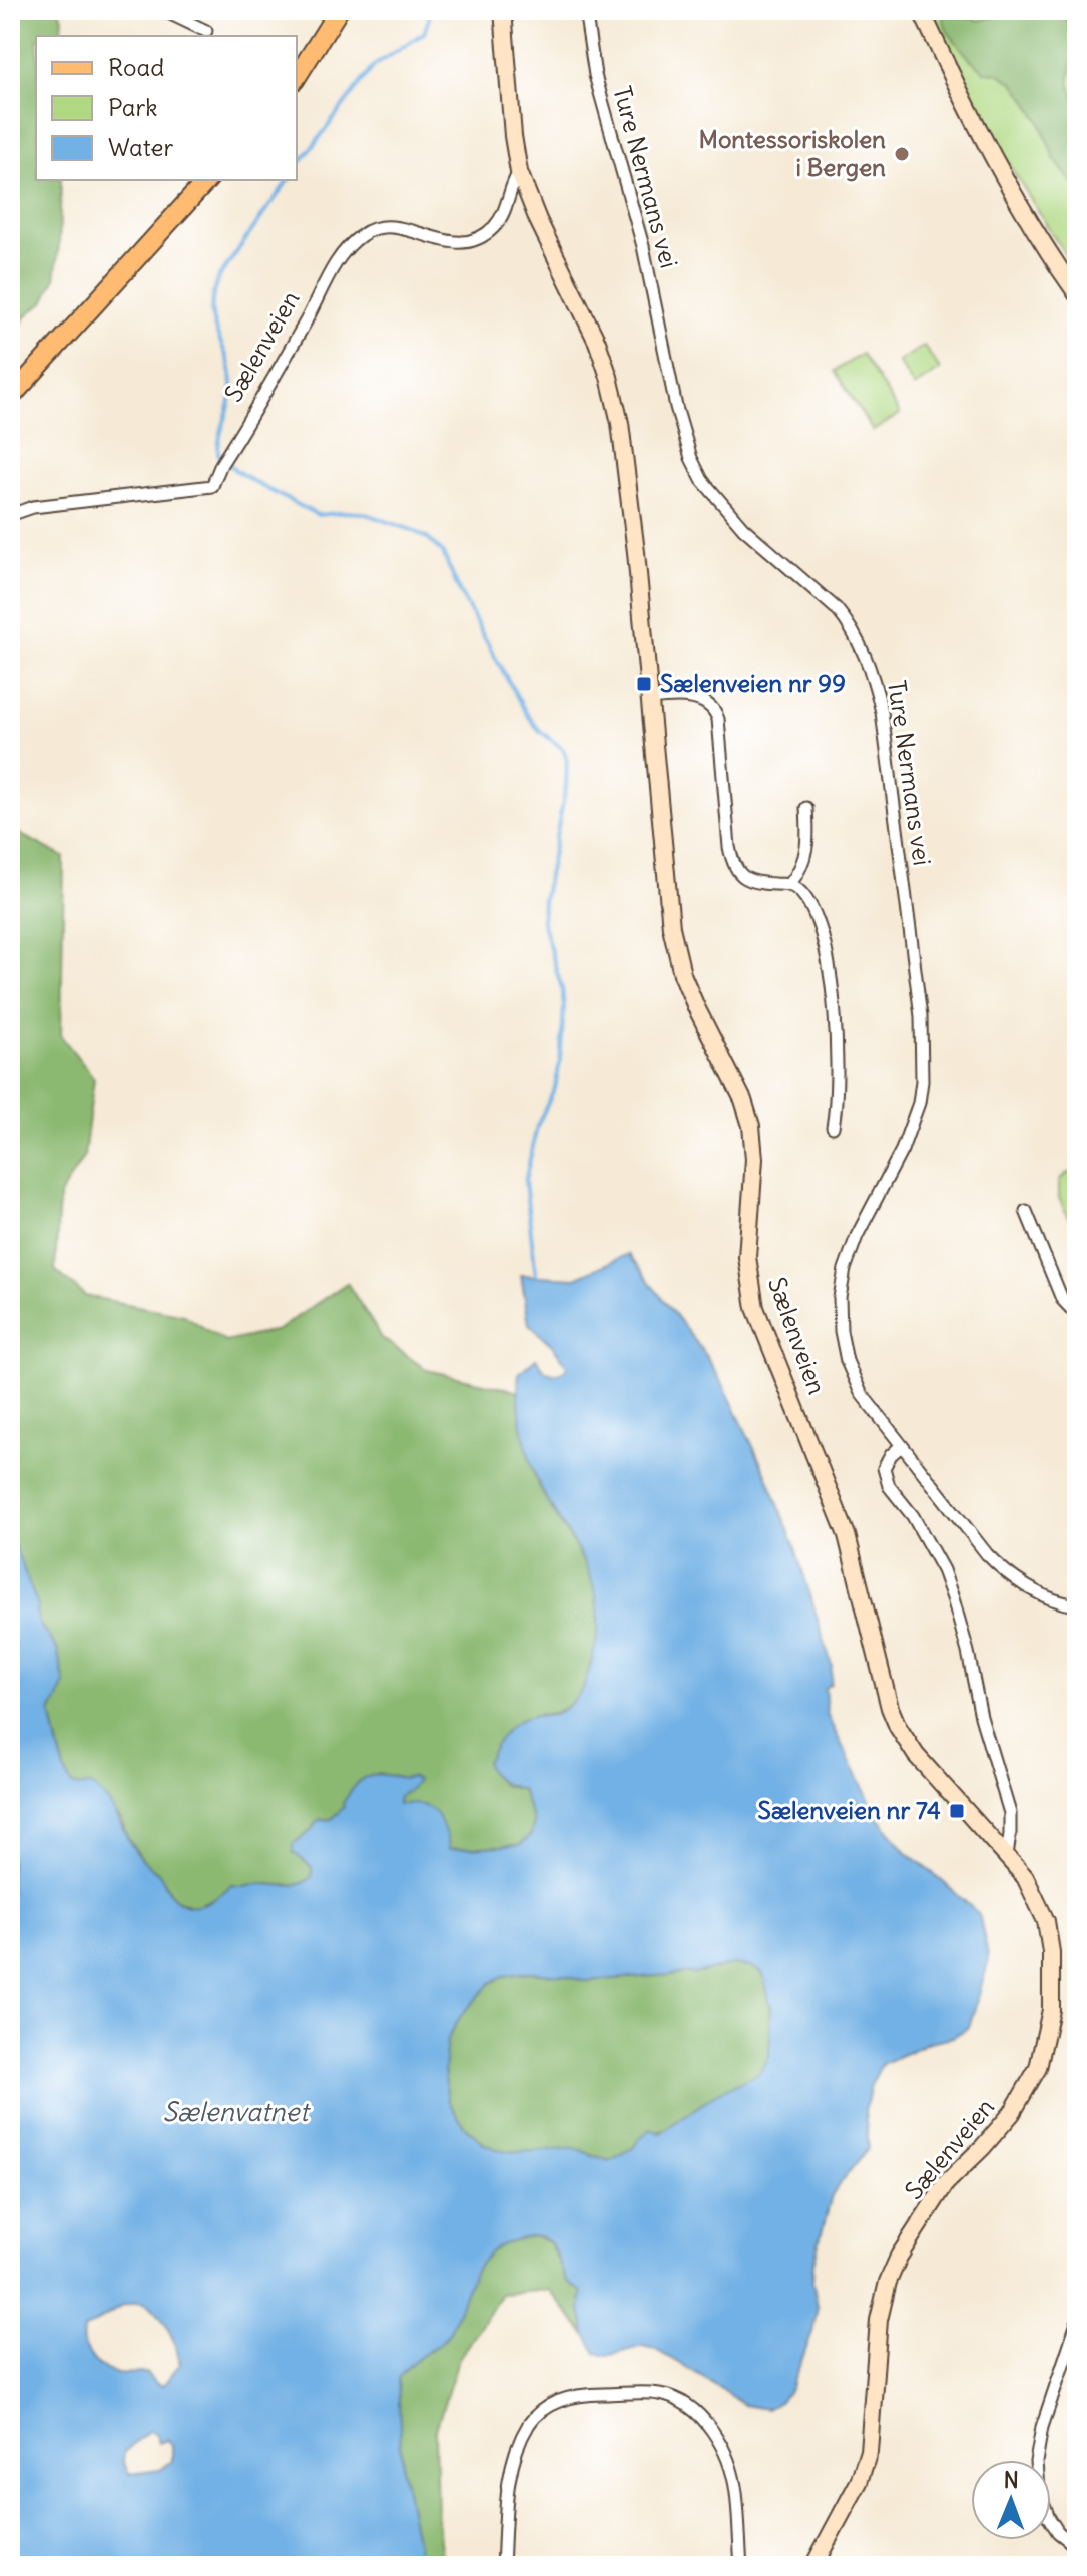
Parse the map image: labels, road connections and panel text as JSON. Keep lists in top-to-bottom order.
{
  "streets": {
    "street": ["Ture Nermans vei", "Sælenveien"]
  },
  "water": ["Sælenvatnet"],
  "places": {
    "other": ["Montessoriskolen i Bergen"],
    "transit": ["Sælenveien nr 99", "Sælenveien nr 74"]
  },
  "legend": ["Road", "Park", "Water"],
  "north": "top"
}
